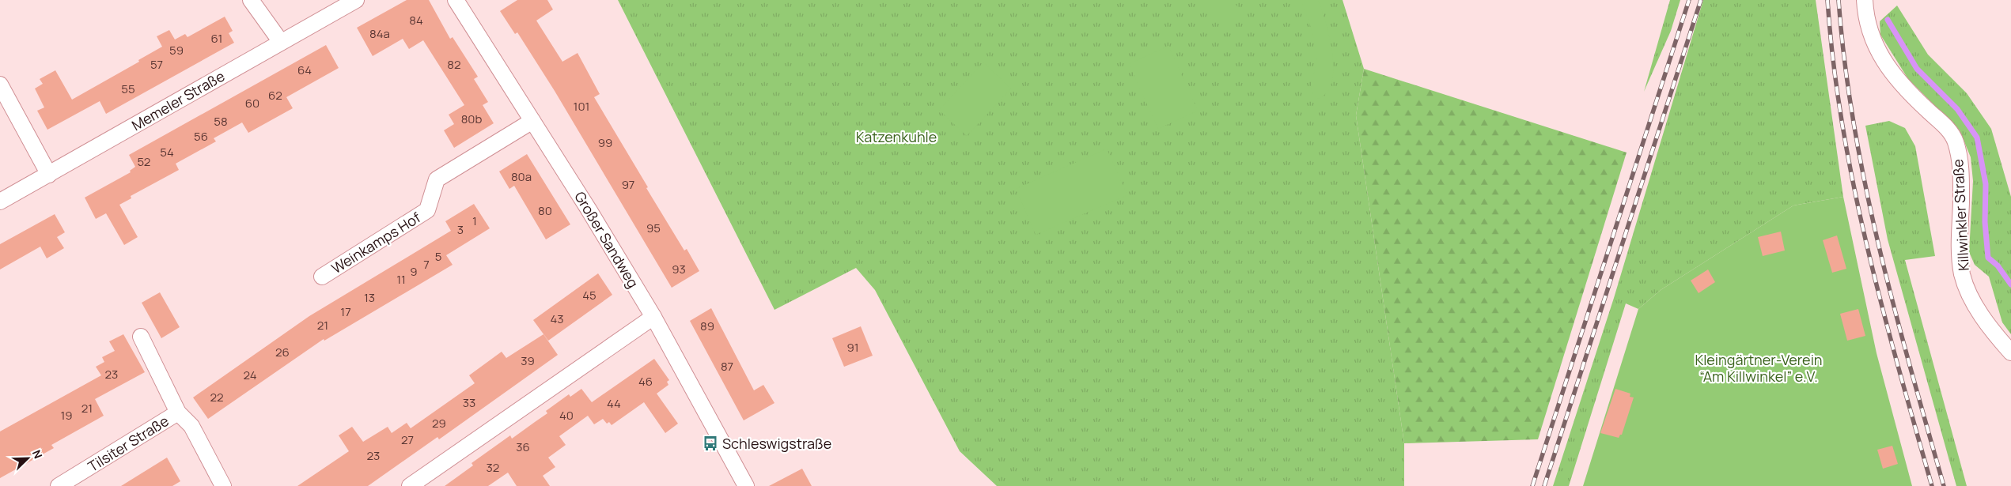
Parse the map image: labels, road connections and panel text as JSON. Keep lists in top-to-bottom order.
{
  "streets": {
    "street": [
      "Memeler Straße",
      "Killwinkler Straße",
      "Großer Sandweg",
      "Weinkamps Hof",
      "Tilsiter Straße"
    ]
  },
  "crossings": [
    ["Großer Sandweg", "Weinkamps Hof"]
  ],
  "parks": ["Katzenkuhle", "Kleingärtner-Verein “Am Killwinkel” e.V."],
  "places": {
    "bus stop": ["Schleswigstraße"]
  },
  "house_numbers": [
    "84",
    "84a",
    "61",
    "59",
    "57",
    "82",
    "64",
    "55",
    "62",
    "60",
    "101",
    "80b",
    "58",
    "56",
    "99",
    "54",
    "52",
    "80a",
    "97",
    "80",
    "1",
    "95",
    "3",
    "5",
    "7",
    "93",
    "9",
    "11",
    "45",
    "13",
    "17",
    "43",
    "21",
    "89",
    "91",
    "26",
    "39",
    "87",
    "23",
    "24",
    "46",
    "22",
    "33",
    "44",
    "21",
    "19",
    "40",
    "29",
    "27",
    "36",
    "23",
    "32"
  ],
  "north": "top right"
}
